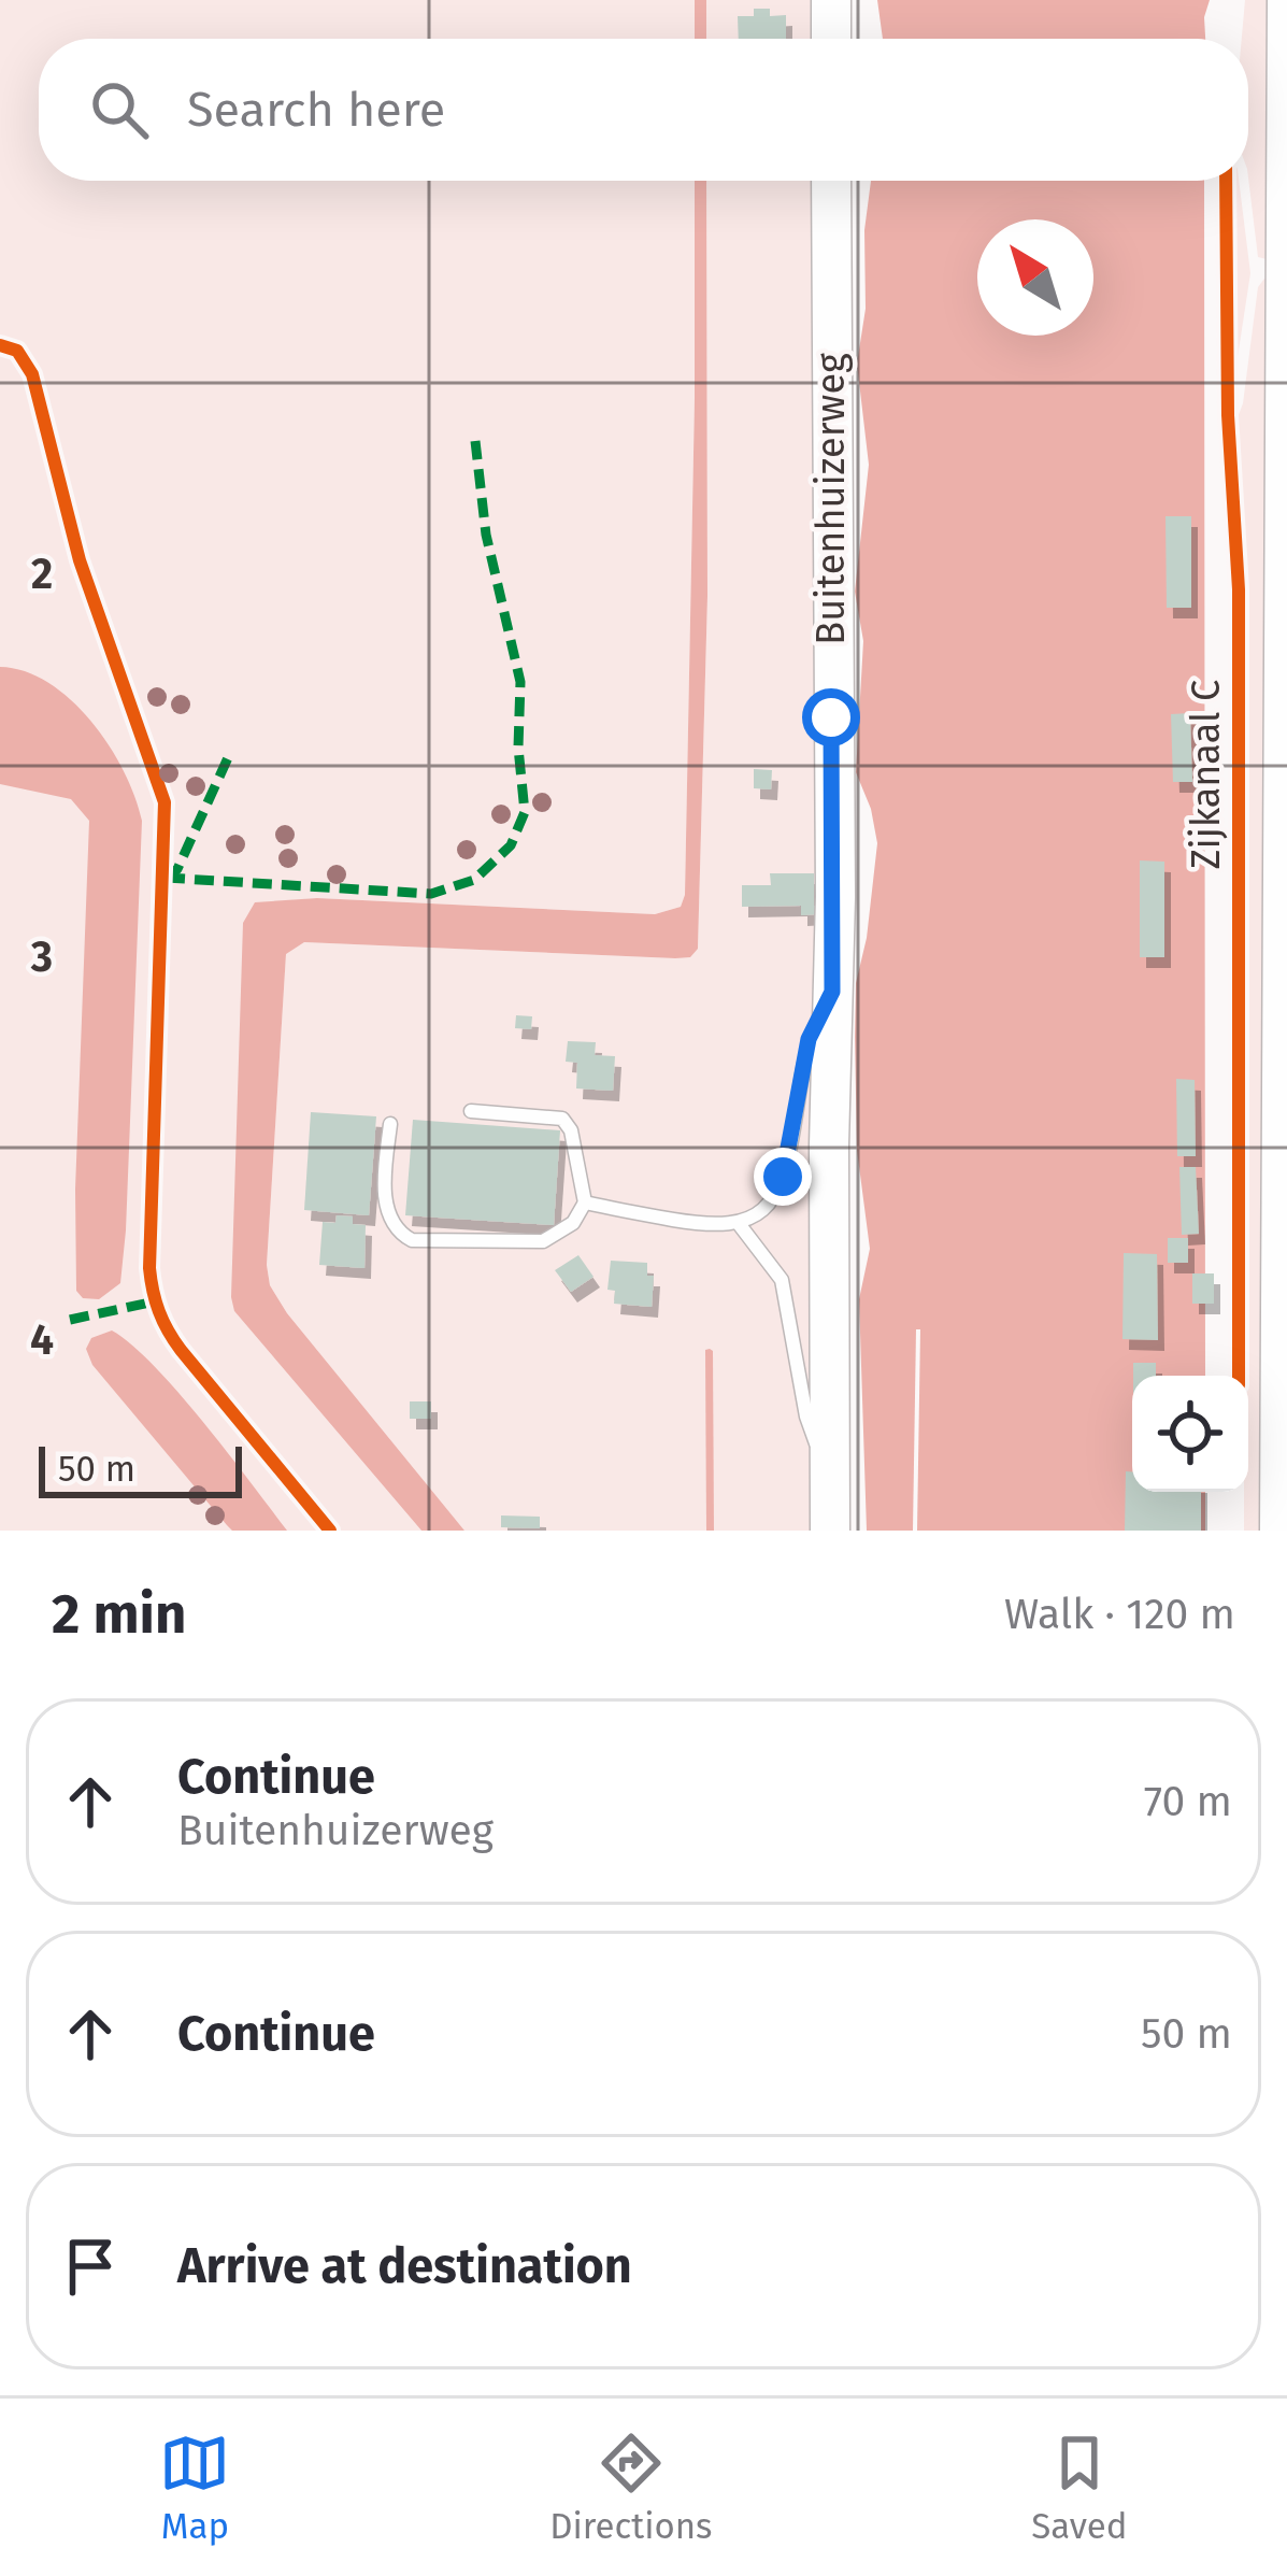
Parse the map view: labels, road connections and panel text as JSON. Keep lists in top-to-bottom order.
{
  "streets": {
    "street": ["Buitenhuizerweg", "Zijkanaal C"]
  },
  "scale_bar": "50 m",
  "north": "top left",
  "page": {
    "search": "Search here",
    "scale": "50 m",
    "heading": ["2 min", "Walk · 120 m"],
    "list": [
      ["Continue", "Buitenhuizerweg", "70 m"],
      ["Continue", "50 m"],
      "Arrive at destination"
    ],
    "nav": ["Map", "Directions", "Saved"]
  },
  "grid": {
    "rows": ["2", "3", "4"]
  }
}
